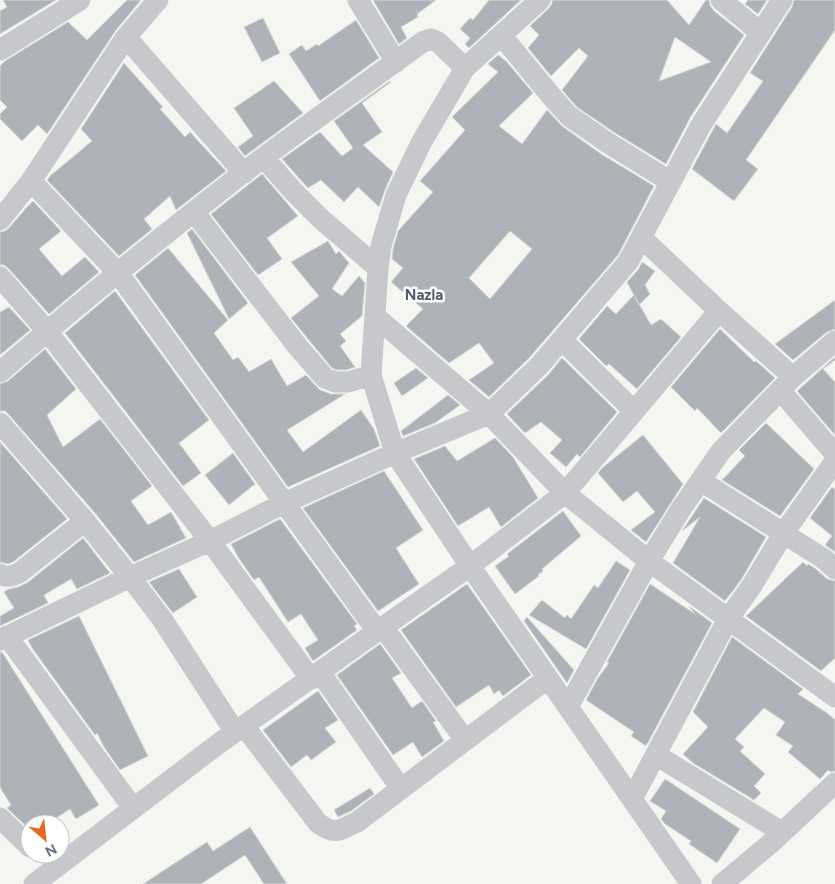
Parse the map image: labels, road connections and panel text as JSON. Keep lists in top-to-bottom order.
{
  "districts": ["Nazla"],
  "north": "bottom right"
}
